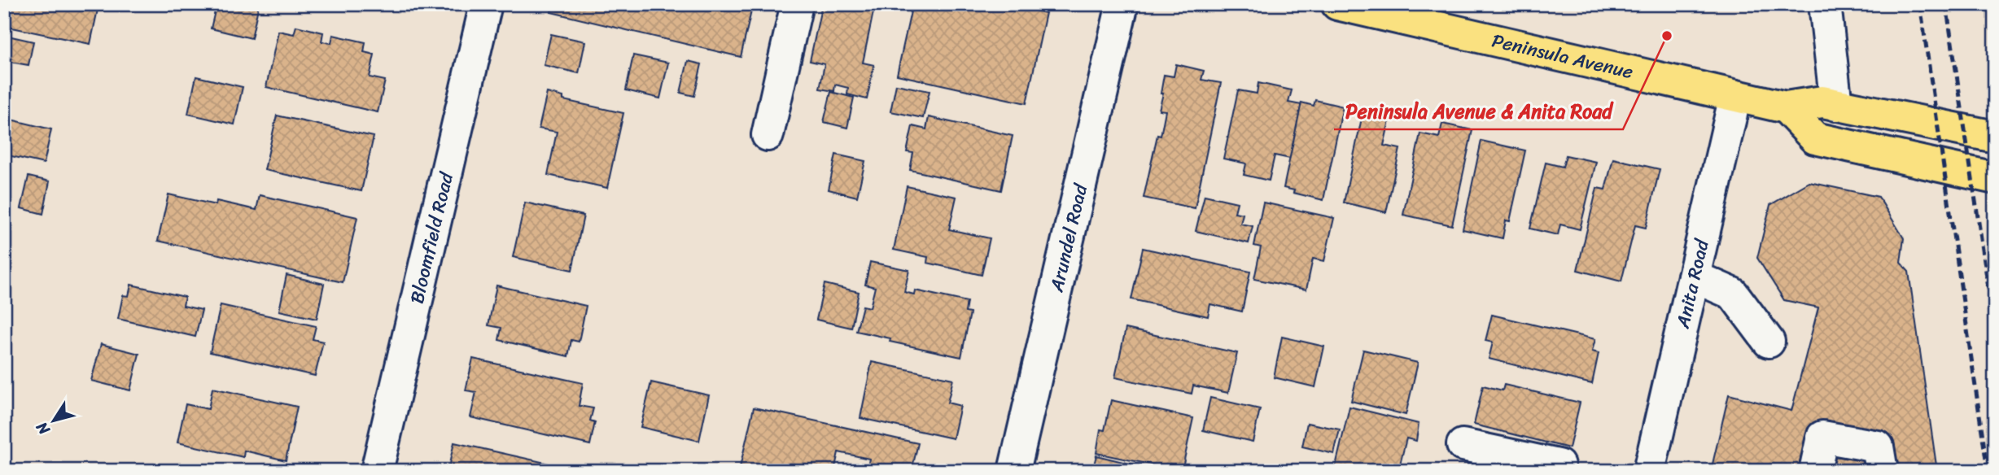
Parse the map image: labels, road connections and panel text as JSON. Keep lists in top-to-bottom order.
{
  "streets": {
    "main road": ["Peninsula Avenue"],
    "street": ["Bloomfield Road", "Arundel Road", "Anita Road"]
  },
  "crossings": [
    ["Peninsula Avenue", "Anita Road"]
  ],
  "places": ["Peninsula Avenue & Anita Road"],
  "north": "bottom left"
}
